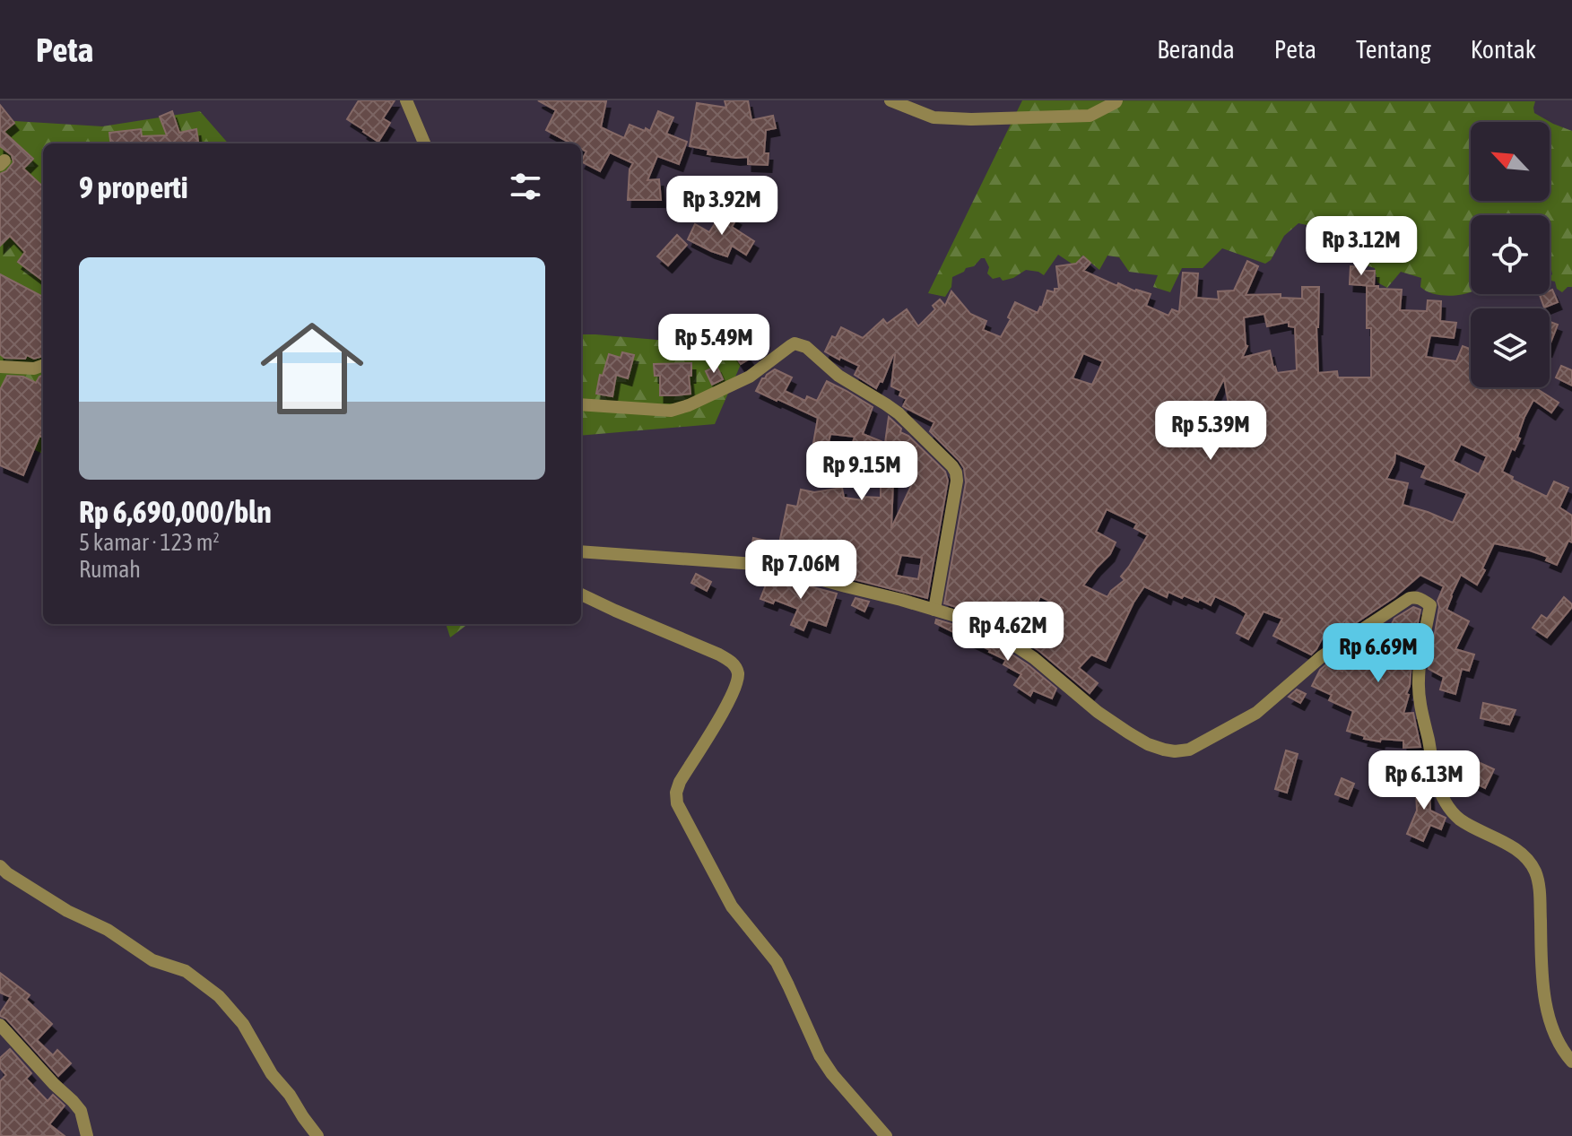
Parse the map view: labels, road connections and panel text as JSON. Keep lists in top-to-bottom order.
{
  "north": "top left",
  "page": {
    "header": "Peta",
    "nav": [
      "Beranda",
      "Peta",
      "Tentang",
      "Kontak"
    ],
    "heading": "9 properti",
    "price": [
      "Rp 3.92M",
      "Rp 3.12M",
      "Rp 5.49M",
      "Rp 5.39M",
      "Rp 9.15M",
      "Rp 7.06M",
      "Rp 4.62M",
      "Rp 6.69M",
      "Rp 6.13M"
    ],
    "list": [
      {
        "name": "Rp 6,690,000/bln",
        "note": "5 kamar · 123 m² · Rumah"
      }
    ]
  }
}
